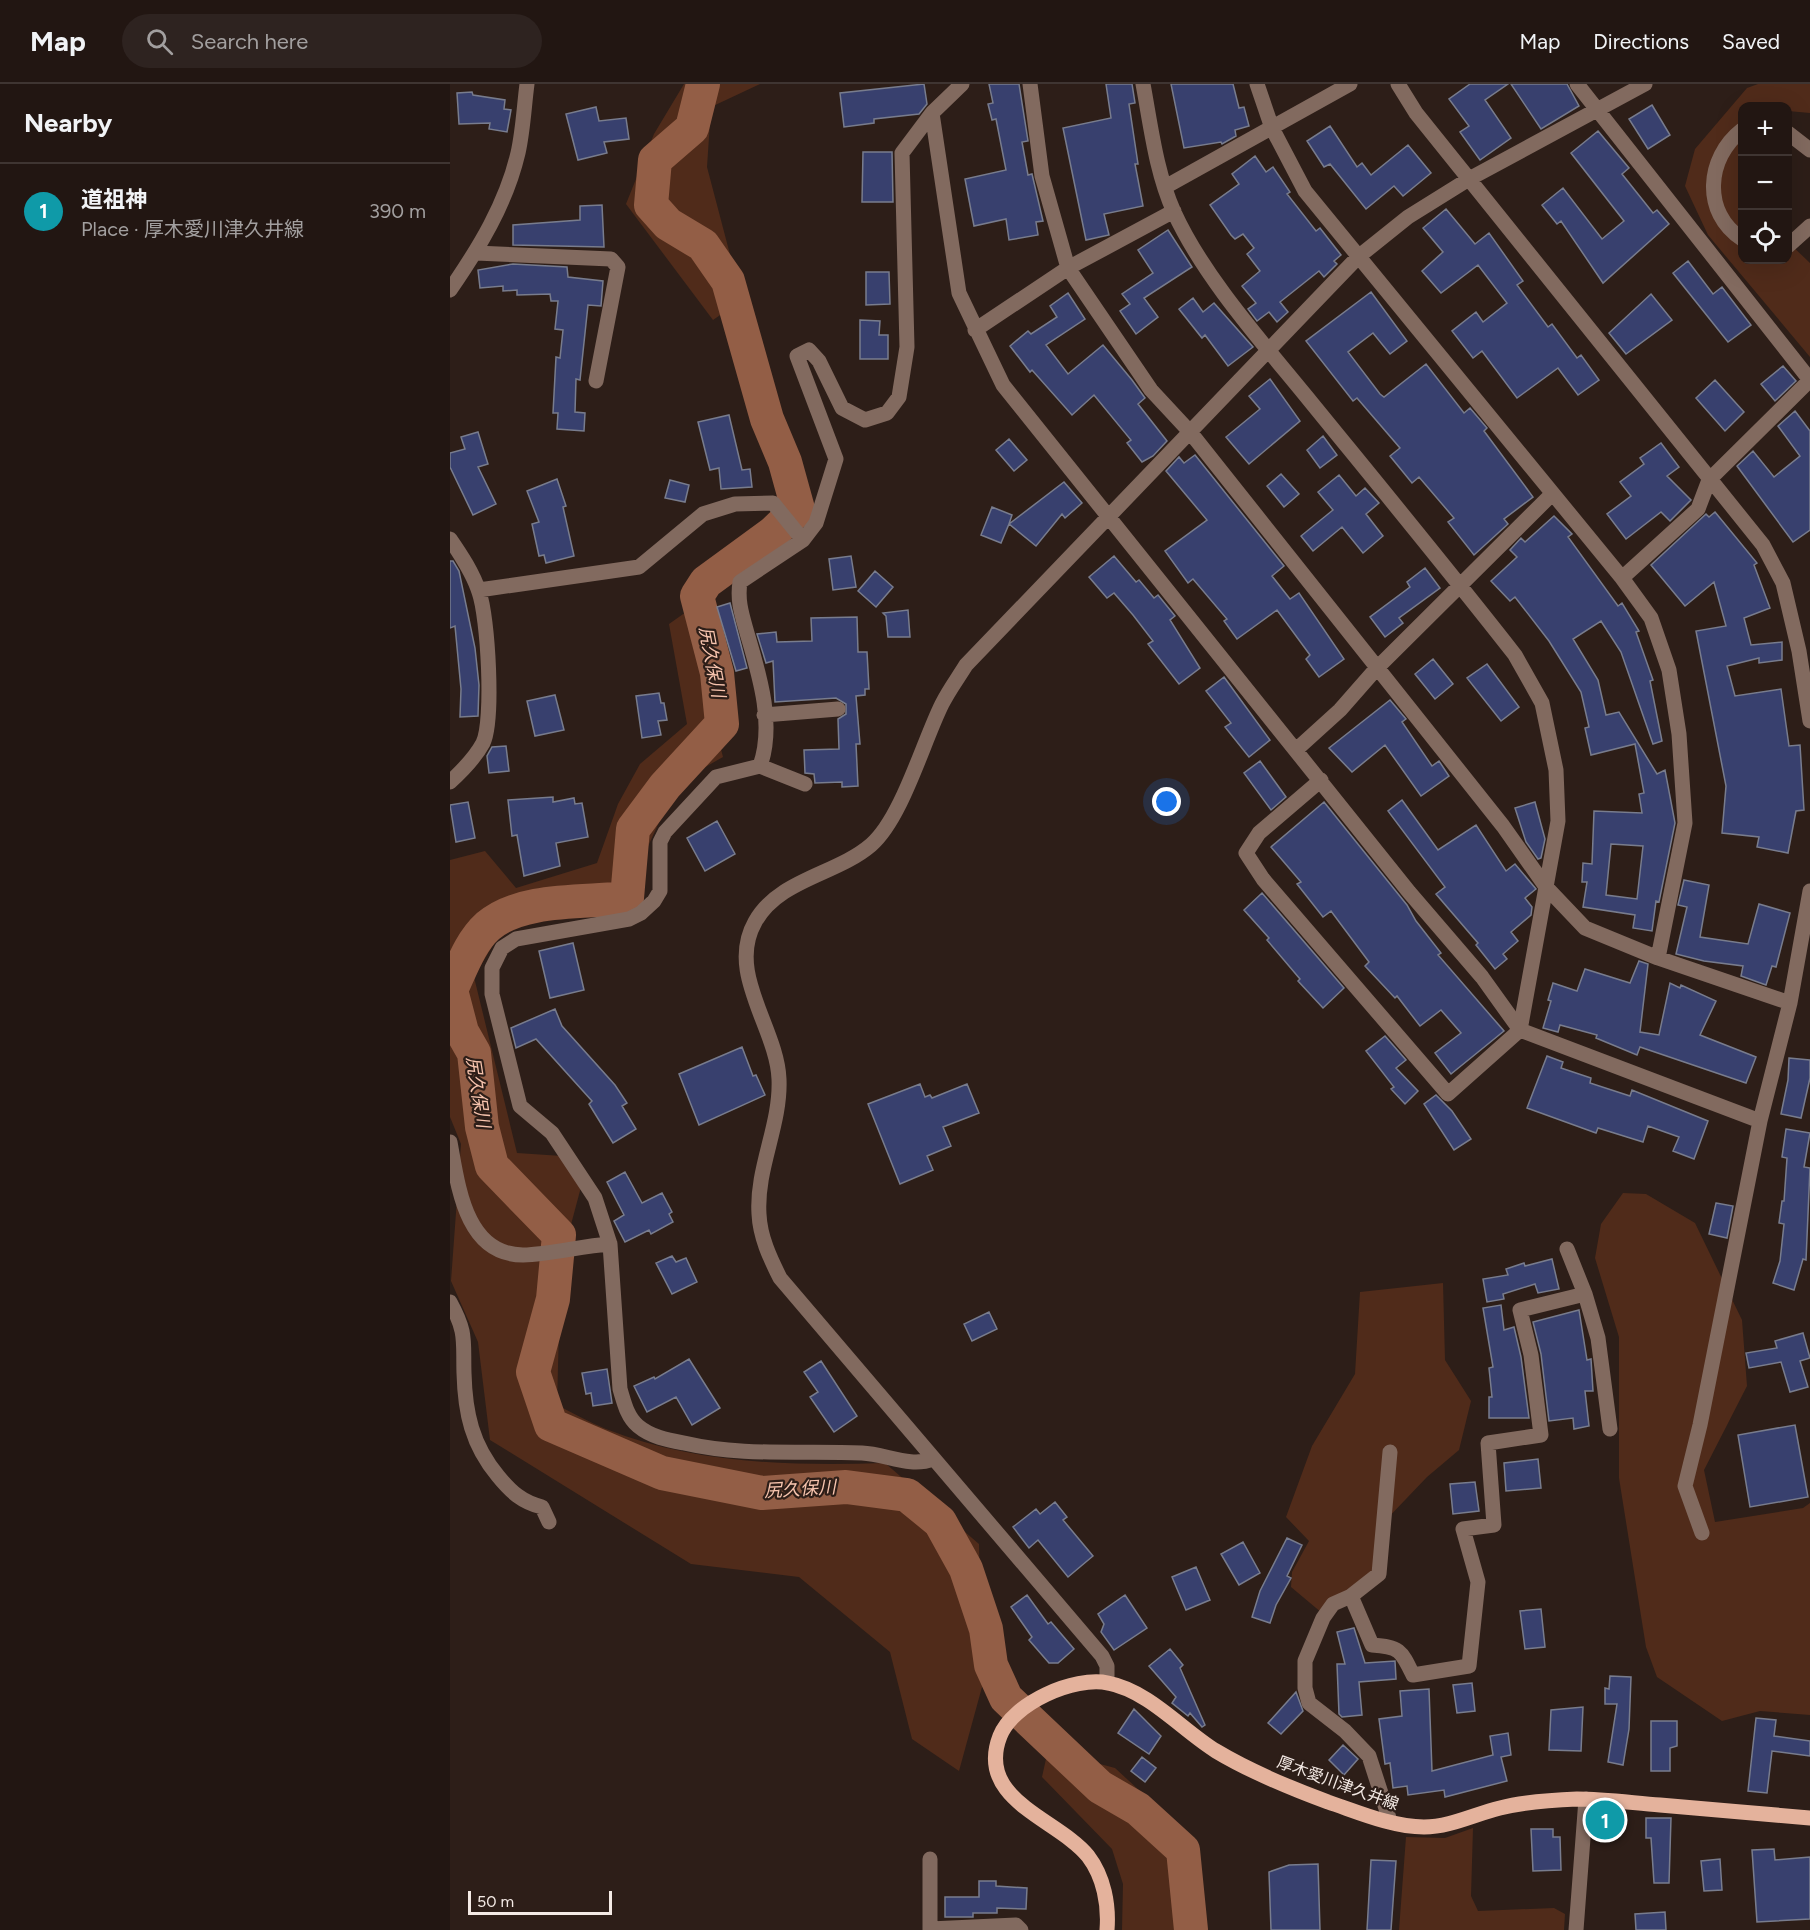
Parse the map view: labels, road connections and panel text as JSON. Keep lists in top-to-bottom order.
{
  "streets": {
    "main road": ["厚木愛川津久井線"]
  },
  "water": ["尻久保川"],
  "scale_bar": "50 m",
  "page": {
    "header": "Map",
    "search": "Search here",
    "nav": ["Map", "Directions", "Saved"],
    "heading": "Nearby",
    "map_buttons": ["+", "−"],
    "list": [
      {
        "mark": "1",
        "name": "道祖神",
        "note": "Place · 厚木愛川津久井線",
        "value": "390 m"
      }
    ],
    "pins": "1",
    "scale": "50 m"
  }
}
